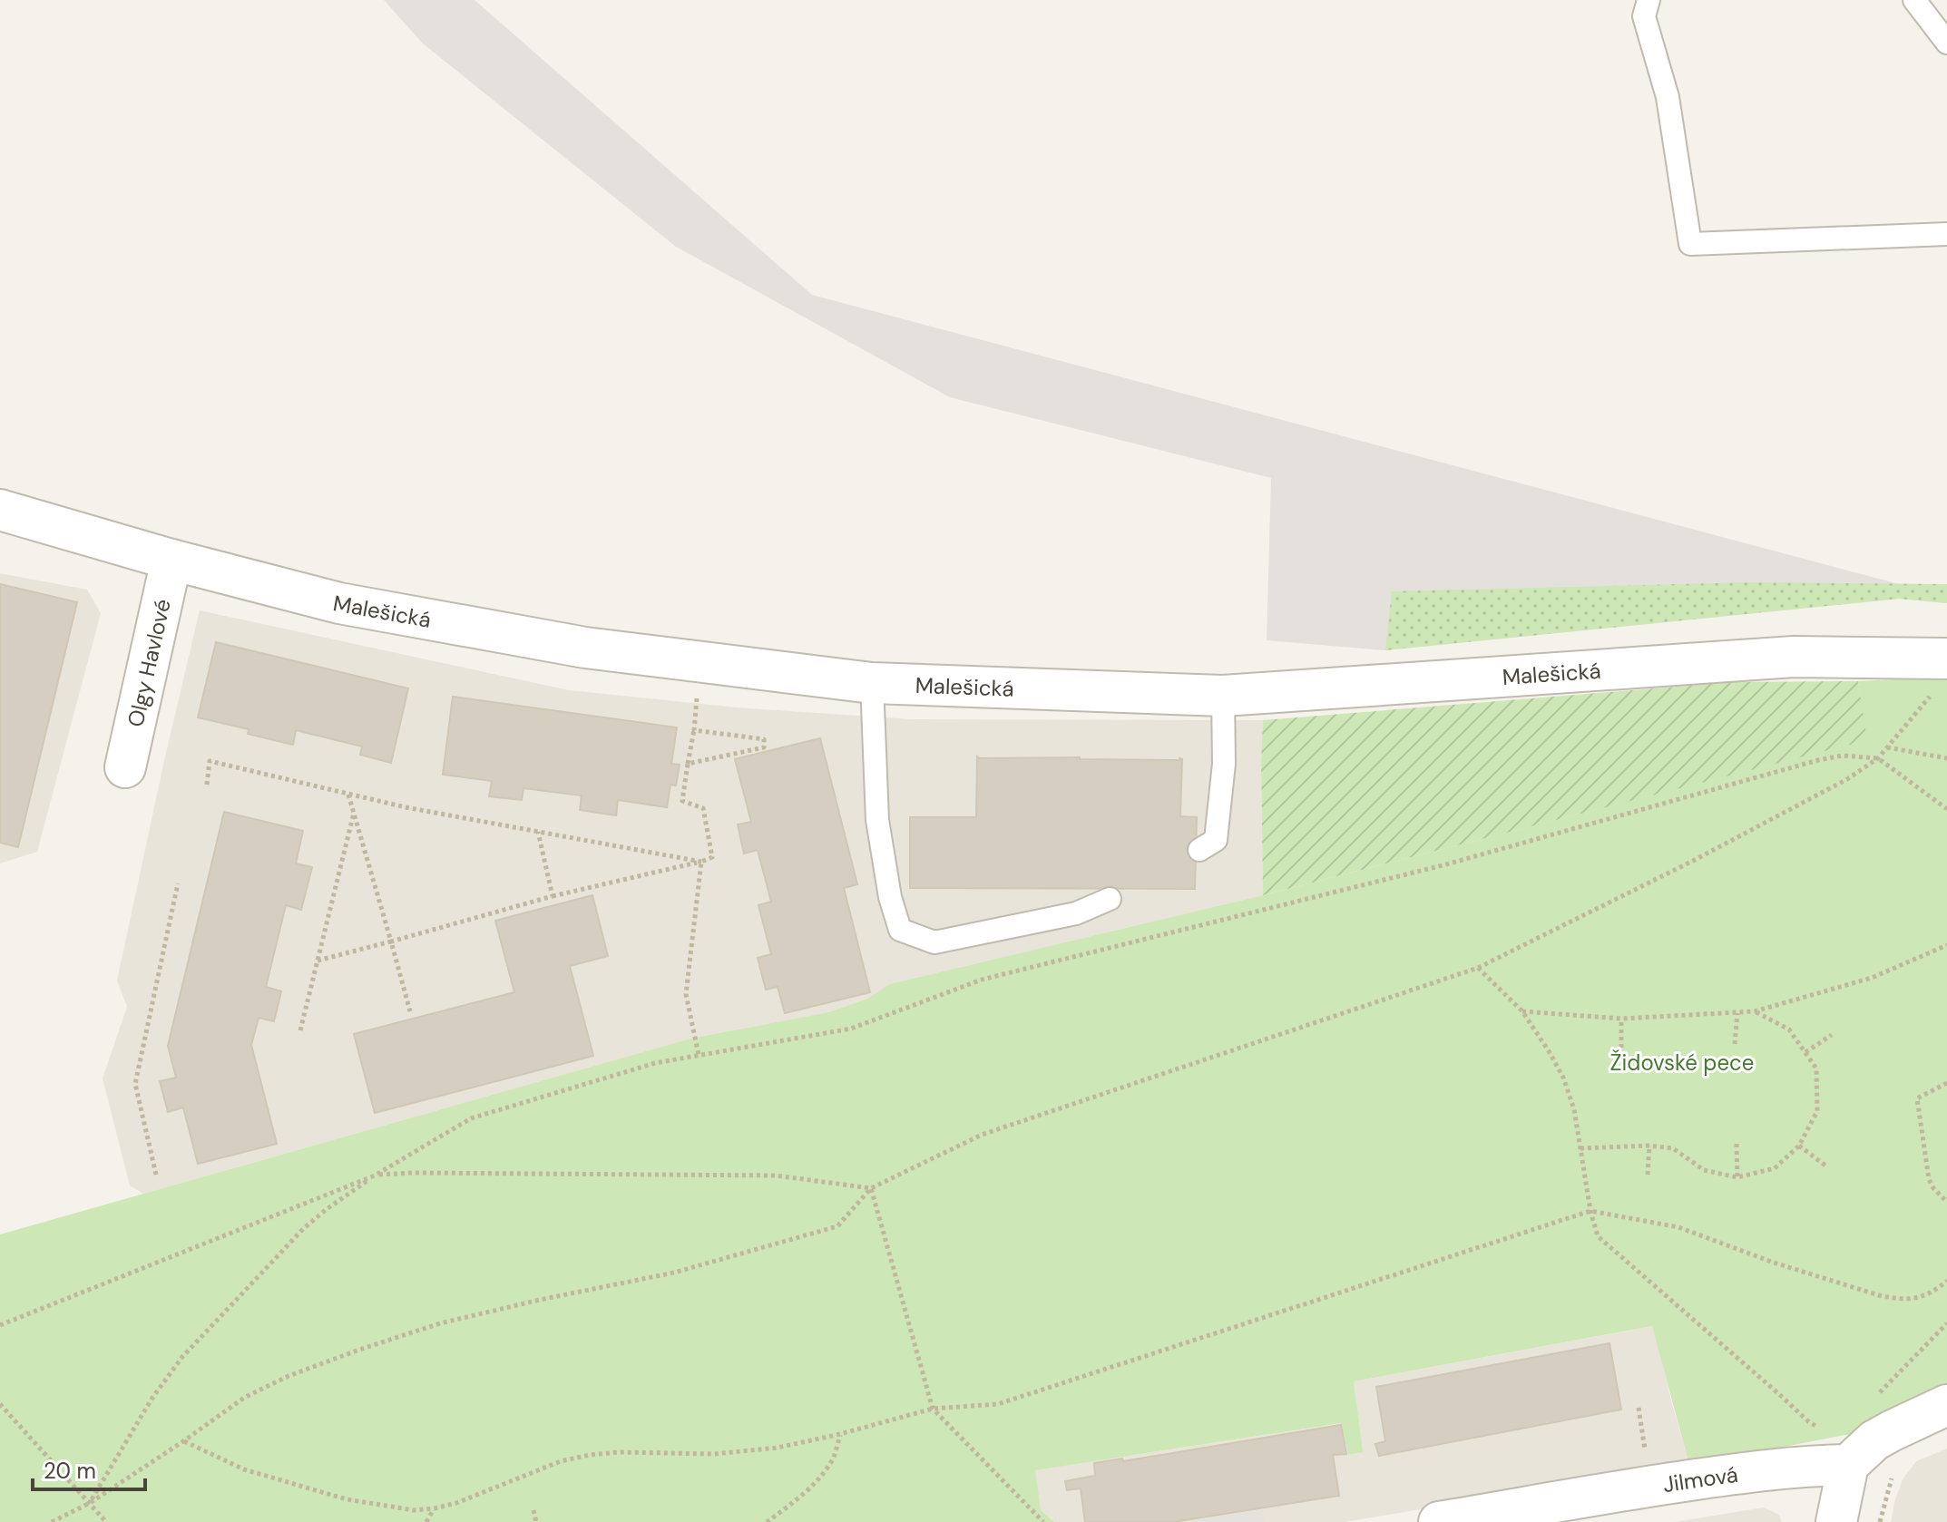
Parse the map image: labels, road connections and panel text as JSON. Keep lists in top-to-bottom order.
{
  "streets": {
    "street": ["Malešická", "Olgy Havlové", "Jilmová"]
  },
  "crossings": [
    ["Malešická", "Olgy Havlové"]
  ],
  "parks": ["Židovské pece"],
  "scale_bar": "20 m"
}
